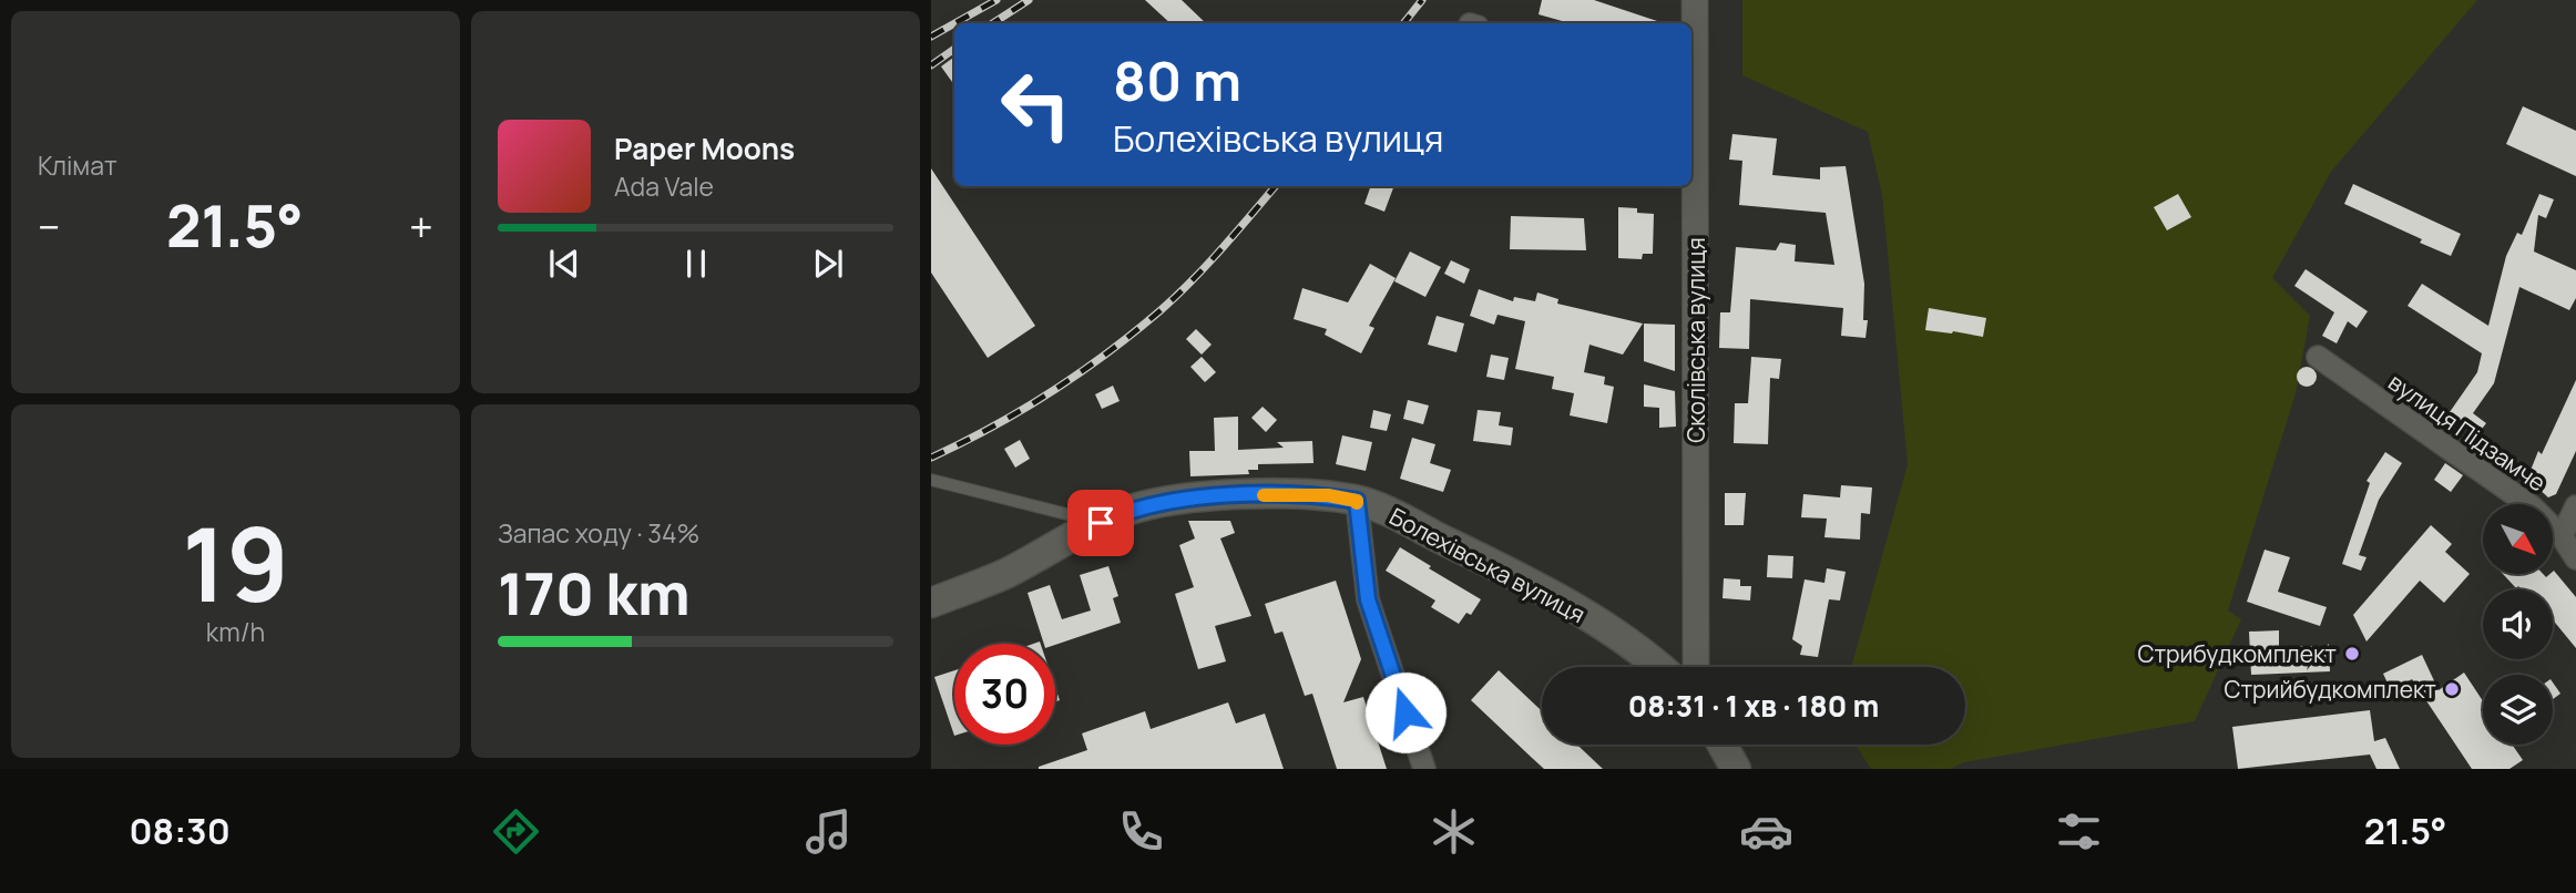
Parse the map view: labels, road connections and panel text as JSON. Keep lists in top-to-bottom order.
{
  "streets": {
    "main road": ["Болехівська вулиця"],
    "street": ["Сколівська вулиця", "вулиця Підзамче"]
  },
  "places": ["Стрибудкомплект", "Стрийбудкомплект"],
  "north": "bottom right",
  "page": {
    "tile": [
      "Клімат",
      ["19", "km/h"],
      ["Запас ходу · 34%", "170 km"]
    ],
    "turn": ["80 m", "Болехівська вулиця"],
    "song": ["Paper Moons", "Ada Vale"],
    "heat": ["−", "21.5°", "+"],
    "limit": "30",
    "trip": "08:31 · 1 хв · 180 m",
    "tabs": ["08:30", "21.5°"]
  }
}
